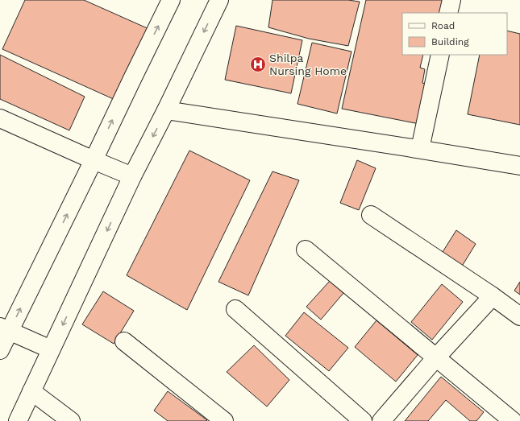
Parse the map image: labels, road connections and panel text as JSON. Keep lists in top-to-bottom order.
{
  "places": {
    "hospital": ["Shilpa Nursing Home"]
  },
  "legend": ["Road", "Building"]
}
